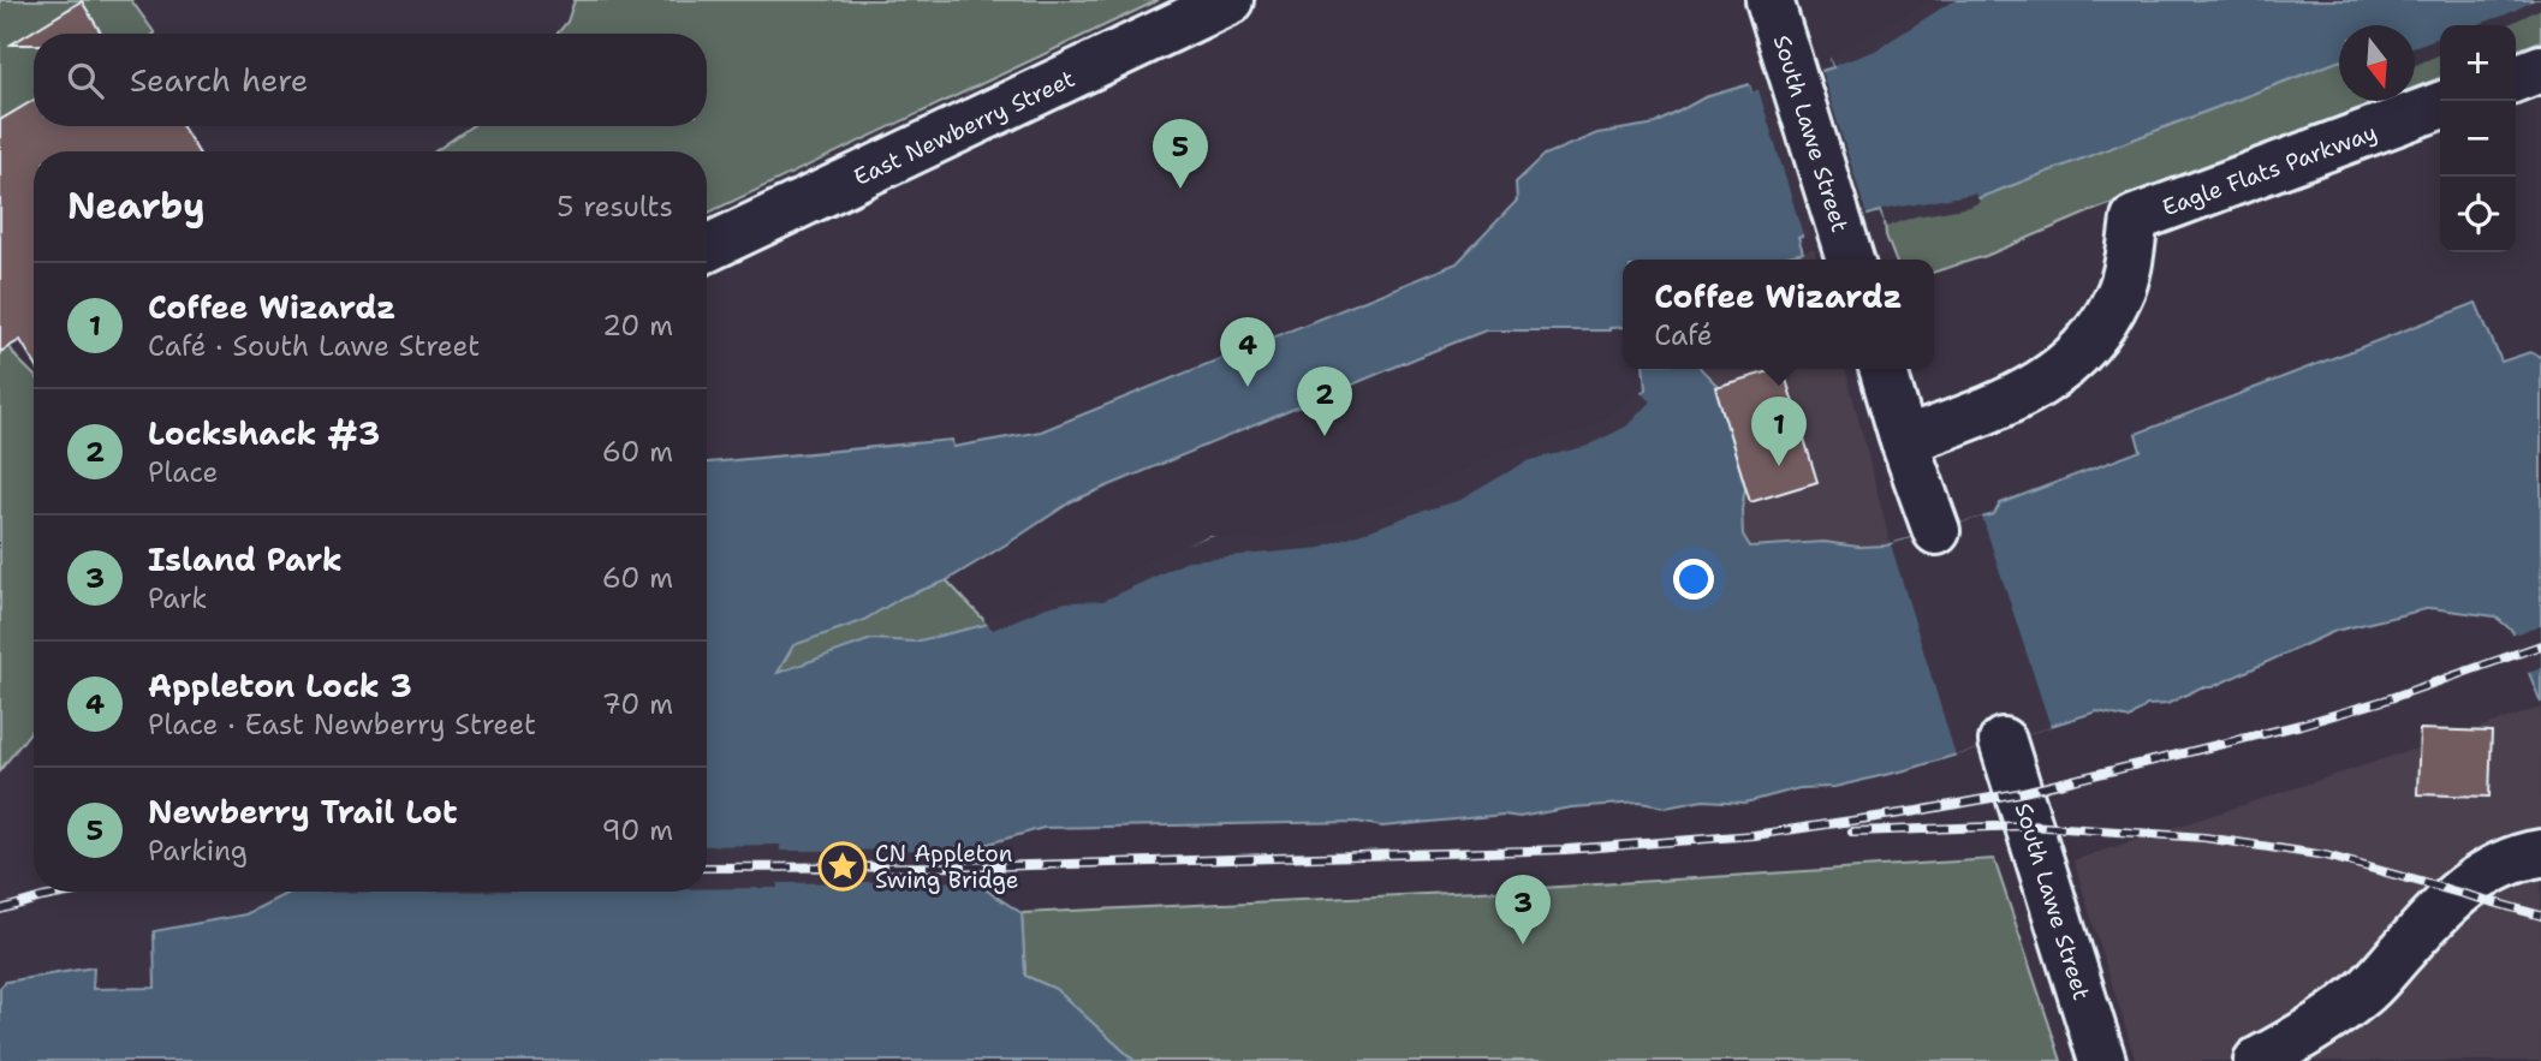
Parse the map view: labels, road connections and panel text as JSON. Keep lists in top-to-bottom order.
{
  "streets": {
    "street": ["East Newberry Street", "South Lawe Street", "Eagle Flats Parkway"]
  },
  "places": {
    "place": ["CN Appleton Swing Bridge"]
  },
  "north": "bottom",
  "page": {
    "map_buttons": ["+", "−"],
    "search": "Search here",
    "pins": [
      "5",
      "4",
      "2",
      "1",
      "3"
    ],
    "heading": ["Nearby", "5 results"],
    "popup": ["Coffee Wizardz", "Café"],
    "list": [
      {
        "mark": "1",
        "name": "Coffee Wizardz",
        "note": "Café · South Lawe Street",
        "value": "20 m"
      },
      {
        "mark": "2",
        "name": "Lockshack #3",
        "note": "Place",
        "value": "60 m"
      },
      {
        "mark": "3",
        "name": "Island Park",
        "note": "Park",
        "value": "60 m"
      },
      {
        "mark": "4",
        "name": "Appleton Lock 3",
        "note": "Place · East Newberry Street",
        "value": "70 m"
      },
      {
        "mark": "5",
        "name": "Newberry Trail Lot",
        "note": "Parking",
        "value": "90 m"
      }
    ]
  }
}
